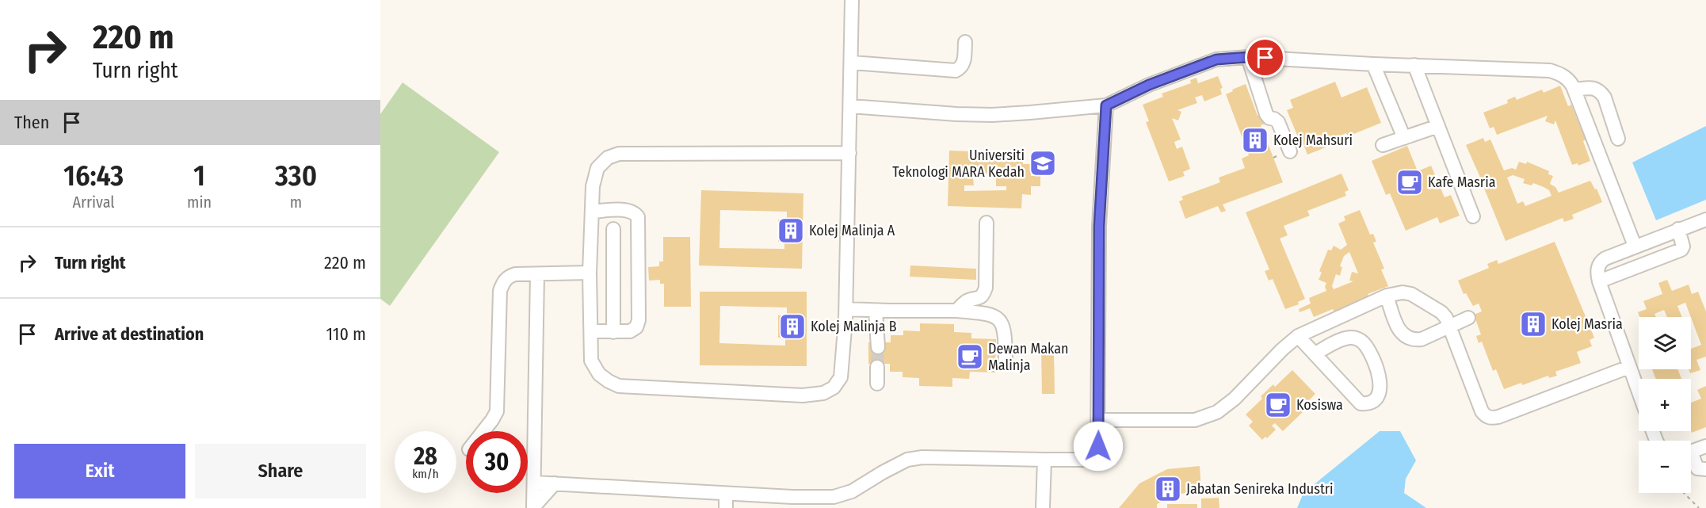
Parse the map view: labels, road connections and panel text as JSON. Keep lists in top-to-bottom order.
{
  "places": {
    "building": [
      "Kolej Mahsuri",
      "Kolej Malinja A",
      "Kolej Masria",
      "Kolej Malinja B",
      "Jabatan Senireka Industri"
    ],
    "school or university": ["Universiti Teknologi MARA Kedah"],
    "cafe": ["Kafe Masria", "Dewan Makan Malinja", "Kosiswa"]
  },
  "page": {
    "turn": ["220 m", "Turn right"],
    "then": "Then",
    "eta": [
      "16:43",
      "Arrival",
      "1",
      "min",
      "330",
      "m"
    ],
    "list": [
      {
        "name": "Turn right",
        "value": "220 m"
      },
      {
        "name": "Arrive at destination",
        "value": "110 m"
      }
    ],
    "map_buttons": ["+", "−"],
    "speed": "28 km/h",
    "limit": "30",
    "buttons": ["Exit", "Share"]
  }
}
